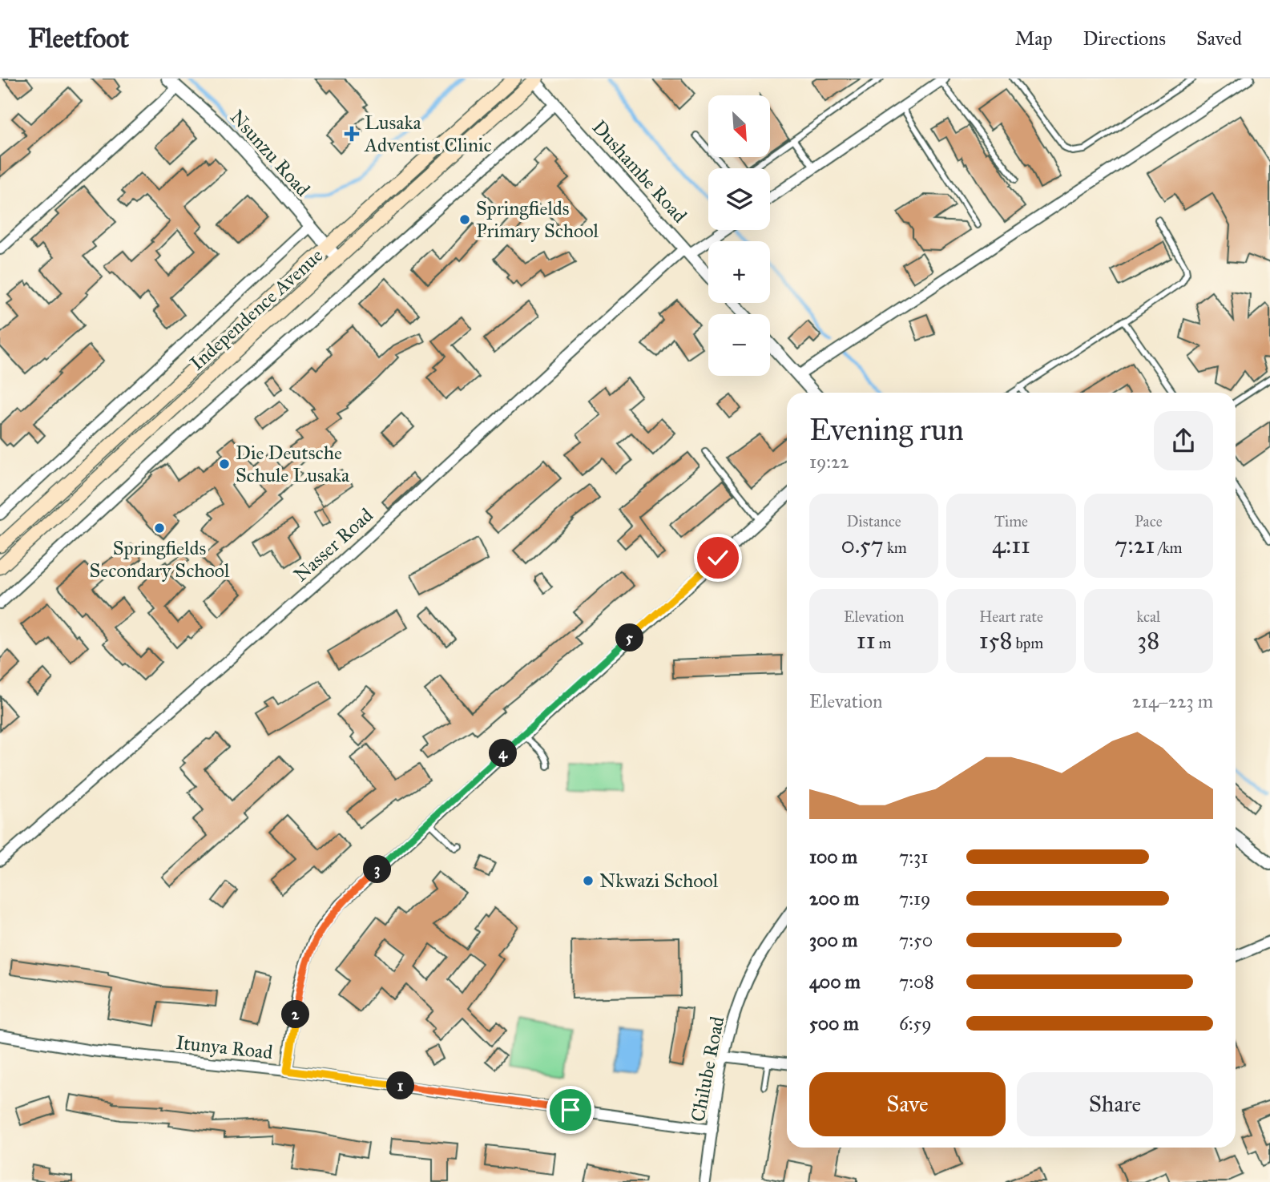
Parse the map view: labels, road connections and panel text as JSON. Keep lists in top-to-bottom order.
{
  "streets": {
    "main road": ["Independence Avenue"],
    "street": [
      "Nsunzu Road",
      "Dushambe Road",
      "Nasser Road",
      "Itunya Road",
      "Chilube Road"
    ]
  },
  "crossings": [
    ["Nsunzu Road", "Independence Avenue"],
    ["Dushambe Road", "Independence Avenue"],
    ["Dushambe Road", "Nasser Road"],
    ["Itunya Road", "Chilube Road"]
  ],
  "places": {
    "health": ["Lusaka Adventist Clinic"],
    "other": [
      "Springfields Primary School",
      "Die Deutsche Schule Lusaka",
      "Springfields Secondary School",
      "Nkwazi School"
    ]
  },
  "north": "bottom right",
  "page": {
    "header": "Fleetfoot",
    "nav": ["Map", "Directions", "Saved"],
    "map_buttons": ["+", "−"],
    "heading": ["Evening run", "19:22"],
    "stats": [
      ["Distance", "0.57 km"],
      ["Time", "4:11"],
      ["Pace", "7:21 /km"],
      ["Elevation", "11 m"],
      ["Heart rate", "158 bpm"],
      ["kcal", "38"]
    ],
    "pins": [
      "5",
      "4",
      "3",
      "2",
      "1"
    ],
    "chart": ["Elevation", "214–223 m"],
    "list": [
      {
        "name": "100 m",
        "note": "7:31"
      },
      {
        "name": "200 m",
        "note": "7:19"
      },
      {
        "name": "300 m",
        "note": "7:50"
      },
      {
        "name": "400 m",
        "note": "7:08"
      },
      {
        "name": "500 m",
        "note": "6:59"
      }
    ],
    "buttons": ["Save", "Share"]
  }
}
